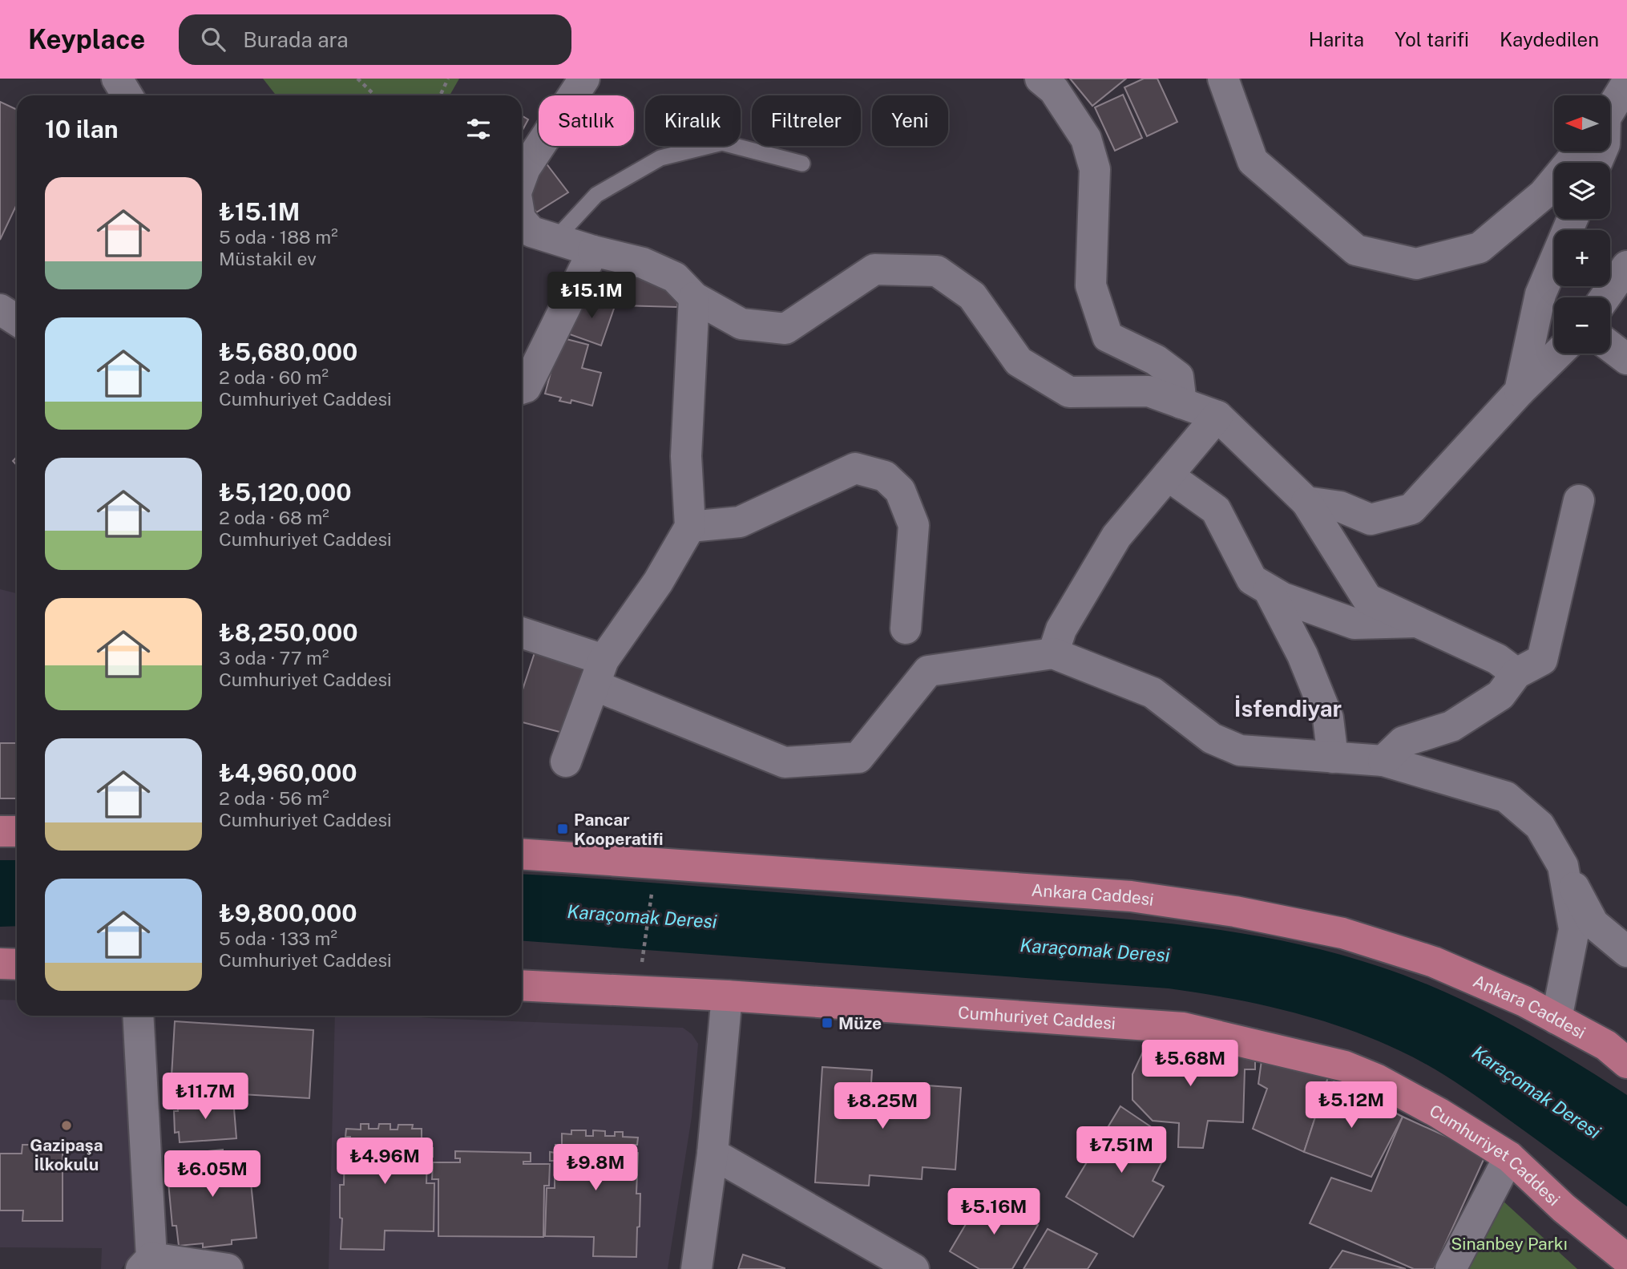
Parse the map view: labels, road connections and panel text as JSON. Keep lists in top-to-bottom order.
{
  "streets": {
    "main road": ["Ankara Caddesi", "Cumhuriyet Caddesi"]
  },
  "districts": ["İsfendiyar"],
  "water": ["Karaçomak Deresi"],
  "parks": ["Sinanbey Parkı"],
  "places": {
    "transit": ["Pancar Kooperatifi", "Müze"],
    "other": ["Gazipaşa İlkokulu"]
  },
  "north": "left",
  "page": {
    "header": "Keyplace",
    "search": "Burada ara",
    "nav": ["Harita", "Yol tarifi", "Kaydedilen"],
    "map_buttons": ["+", "−"],
    "chip": [
      "Satılık",
      "Kiralık",
      "Filtreler",
      "Yeni"
    ],
    "heading": "10 ilan",
    "list": [
      {
        "name": "₺15.1M",
        "note": "5 oda · 188 m² · Müstakil ev"
      },
      {
        "name": "₺5,680,000",
        "note": "2 oda · 60 m² · Cumhuriyet Caddesi"
      },
      {
        "name": "₺5,120,000",
        "note": "2 oda · 68 m² · Cumhuriyet Caddesi"
      },
      {
        "name": "₺8,250,000",
        "note": "3 oda · 77 m² · Cumhuriyet Caddesi"
      },
      {
        "name": "₺4,960,000",
        "note": "2 oda · 56 m² · Cumhuriyet Caddesi"
      },
      {
        "name": "₺9,800,000",
        "note": "5 oda · 133 m² · Cumhuriyet Caddesi"
      }
    ],
    "price": [
      "₺15.1M",
      "₺5.68M",
      "₺11.7M",
      "₺5.12M",
      "₺8.25M",
      "₺7.51M",
      "₺4.96M",
      "₺9.8M",
      "₺6.05M",
      "₺5.16M"
    ]
  }
}
